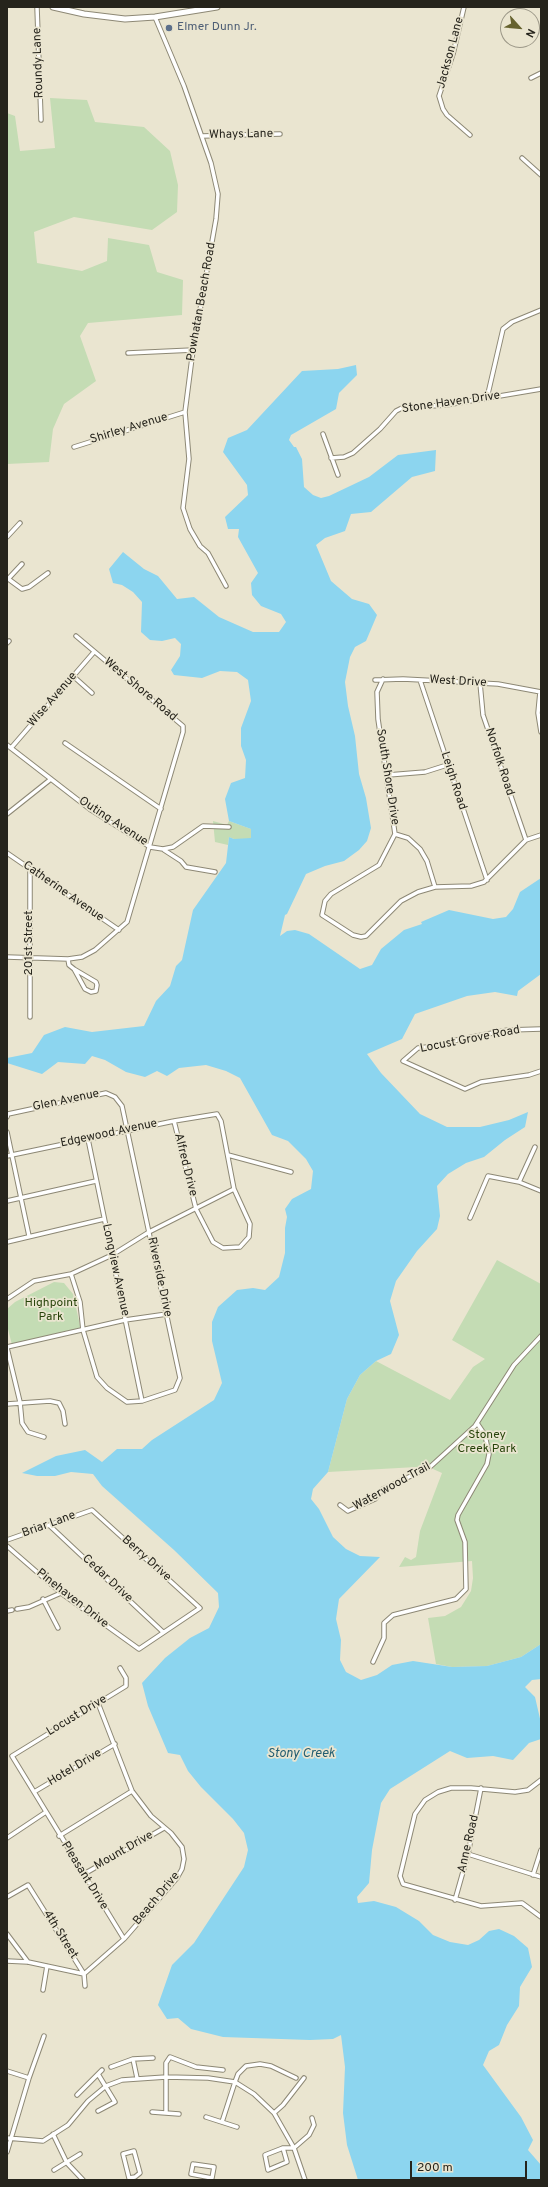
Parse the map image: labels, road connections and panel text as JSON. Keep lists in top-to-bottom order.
{
  "streets": {
    "street": [
      "Jackson Lane",
      "Roundy Lane",
      "Whays Lane",
      "Powhatan Beach Road",
      "Stone Haven Drive",
      "Shirley Avenue",
      "West Drive",
      "West Shore Road",
      "Wise Avenue",
      "Norfolk Road",
      "South Shore Drive",
      "Leigh Road",
      "Outing Avenue",
      "Catherine Avenue",
      "201st Street",
      "Locust Grove Road",
      "Glen Avenue",
      "Edgewood Avenue",
      "Alfred Drive",
      "Longview Avenue",
      "Riverside Drive",
      "Waterwood Trail",
      "Briar Lane",
      "Berry Drive",
      "Cedar Drive",
      "Pinehaven Drive",
      "Locust Drive",
      "Hotel Drive",
      "Anne Road",
      "Mount Drive",
      "Pleasant Drive",
      "Beach Drive",
      "4th Street"
    ]
  },
  "crossings": [
    ["Whays Lane", "Powhatan Beach Road"],
    ["Powhatan Beach Road", "Shirley Avenue"],
    ["West Drive", "Norfolk Road"],
    ["West Drive", "South Shore Drive"],
    ["West Drive", "Leigh Road"],
    ["West Shore Road", "Wise Avenue"],
    ["West Shore Road", "Outing Avenue"],
    ["West Shore Road", "Catherine Avenue"],
    ["West Shore Road", "201st Street"],
    ["Wise Avenue", "Outing Avenue"],
    ["Catherine Avenue", "201st Street"],
    ["Glen Avenue", "Edgewood Avenue"],
    ["Glen Avenue", "Riverside Drive"],
    ["Edgewood Avenue", "Alfred Drive"],
    ["Edgewood Avenue", "Longview Avenue"],
    ["Edgewood Avenue", "Riverside Drive"],
    ["Longview Avenue", "Riverside Drive"],
    ["Briar Lane", "Berry Drive"],
    ["Briar Lane", "Cedar Drive"],
    ["Berry Drive", "Cedar Drive"],
    ["Berry Drive", "Pinehaven Drive"],
    ["Cedar Drive", "Pinehaven Drive"],
    ["Locust Drive", "Pleasant Drive"],
    ["Locust Drive", "Beach Drive"],
    ["Hotel Drive", "Pleasant Drive"],
    ["Hotel Drive", "Beach Drive"],
    ["Mount Drive", "Pleasant Drive"],
    ["Mount Drive", "Beach Drive"],
    ["Pleasant Drive", "Beach Drive"],
    ["Beach Drive", "4th Street"]
  ],
  "water": ["Stony Creek"],
  "parks": ["Highpoint Park", "Stoney Creek Park"],
  "places": ["Elmer Dunn Jr."],
  "scale_bar": "200 m",
  "north": "bottom right"
}
